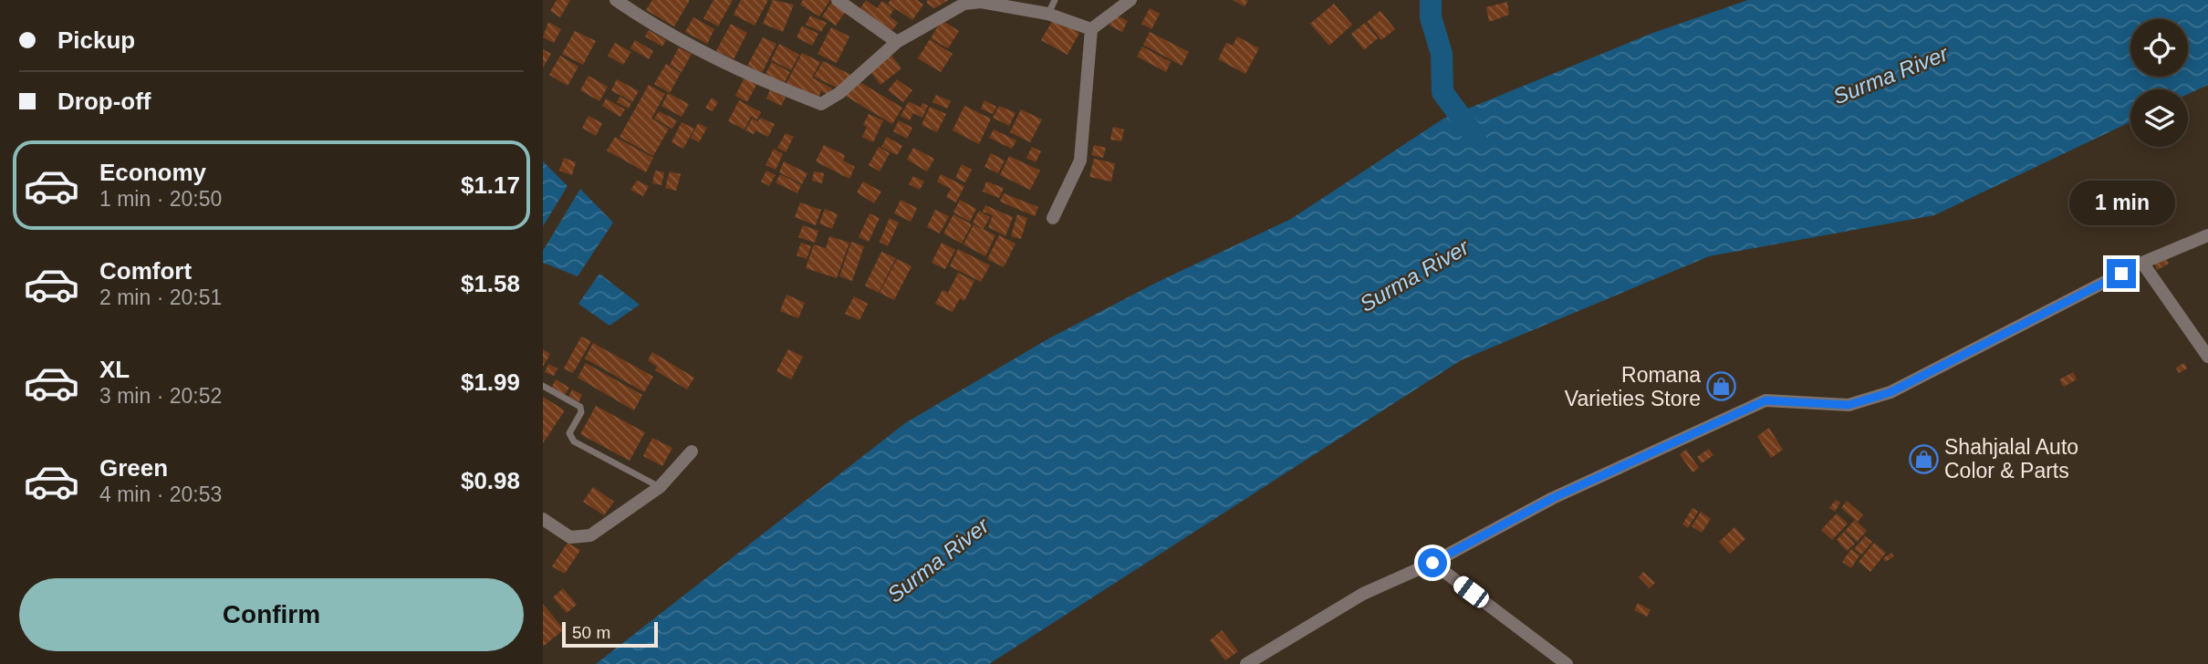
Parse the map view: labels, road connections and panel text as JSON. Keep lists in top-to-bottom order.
{
  "water": ["Surma River"],
  "places": {
    "shop": ["Romana Varieties Store", "Shahjalal Auto Color & Parts"]
  },
  "scale_bar": "50 m",
  "page": {
    "banner": ["Pickup", "Drop-off"],
    "list": [
      {
        "name": "Economy",
        "note": "1 min · 20:50",
        "value": "$1.17"
      },
      {
        "name": "Comfort",
        "note": "2 min · 20:51",
        "value": "$1.58"
      },
      {
        "name": "XL",
        "note": "3 min · 20:52",
        "value": "$1.99"
      },
      {
        "name": "Green",
        "note": "4 min · 20:53",
        "value": "$0.98"
      }
    ],
    "bubble": "1 min",
    "buttons": "Confirm",
    "scale": "50 m"
  }
}
